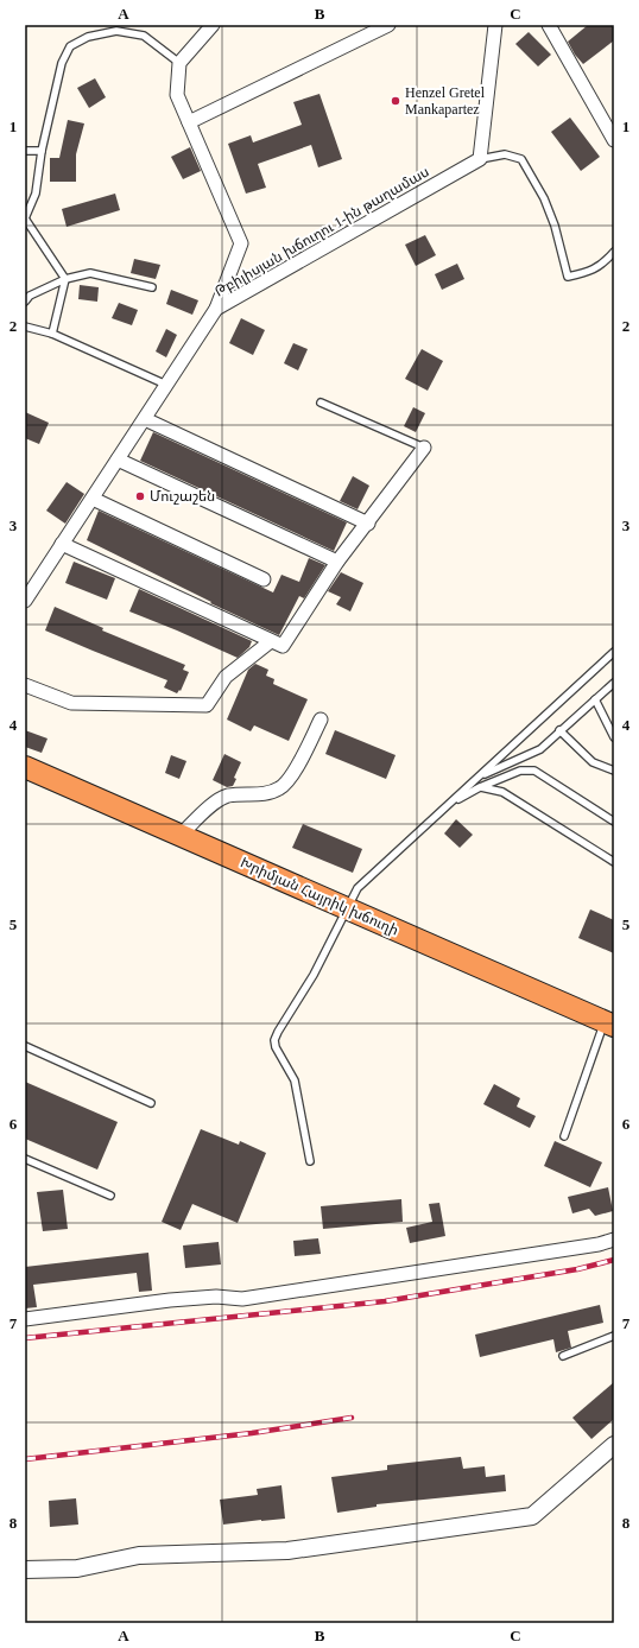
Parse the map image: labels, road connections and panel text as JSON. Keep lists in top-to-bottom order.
{
  "streets": {
    "highway": ["Խրիմյան Հայրիկ խճուղի"],
    "street": ["Թբիլիսյան խճուղու 1-ին թաղամաս"]
  },
  "places": ["Henzel Gretel Mankapartez", "Մուշաշեն"],
  "grid": {
    "columns": ["A", "B", "C"],
    "rows": [
      "1",
      "2",
      "3",
      "4",
      "5",
      "6",
      "7",
      "8"
    ]
  }
}
